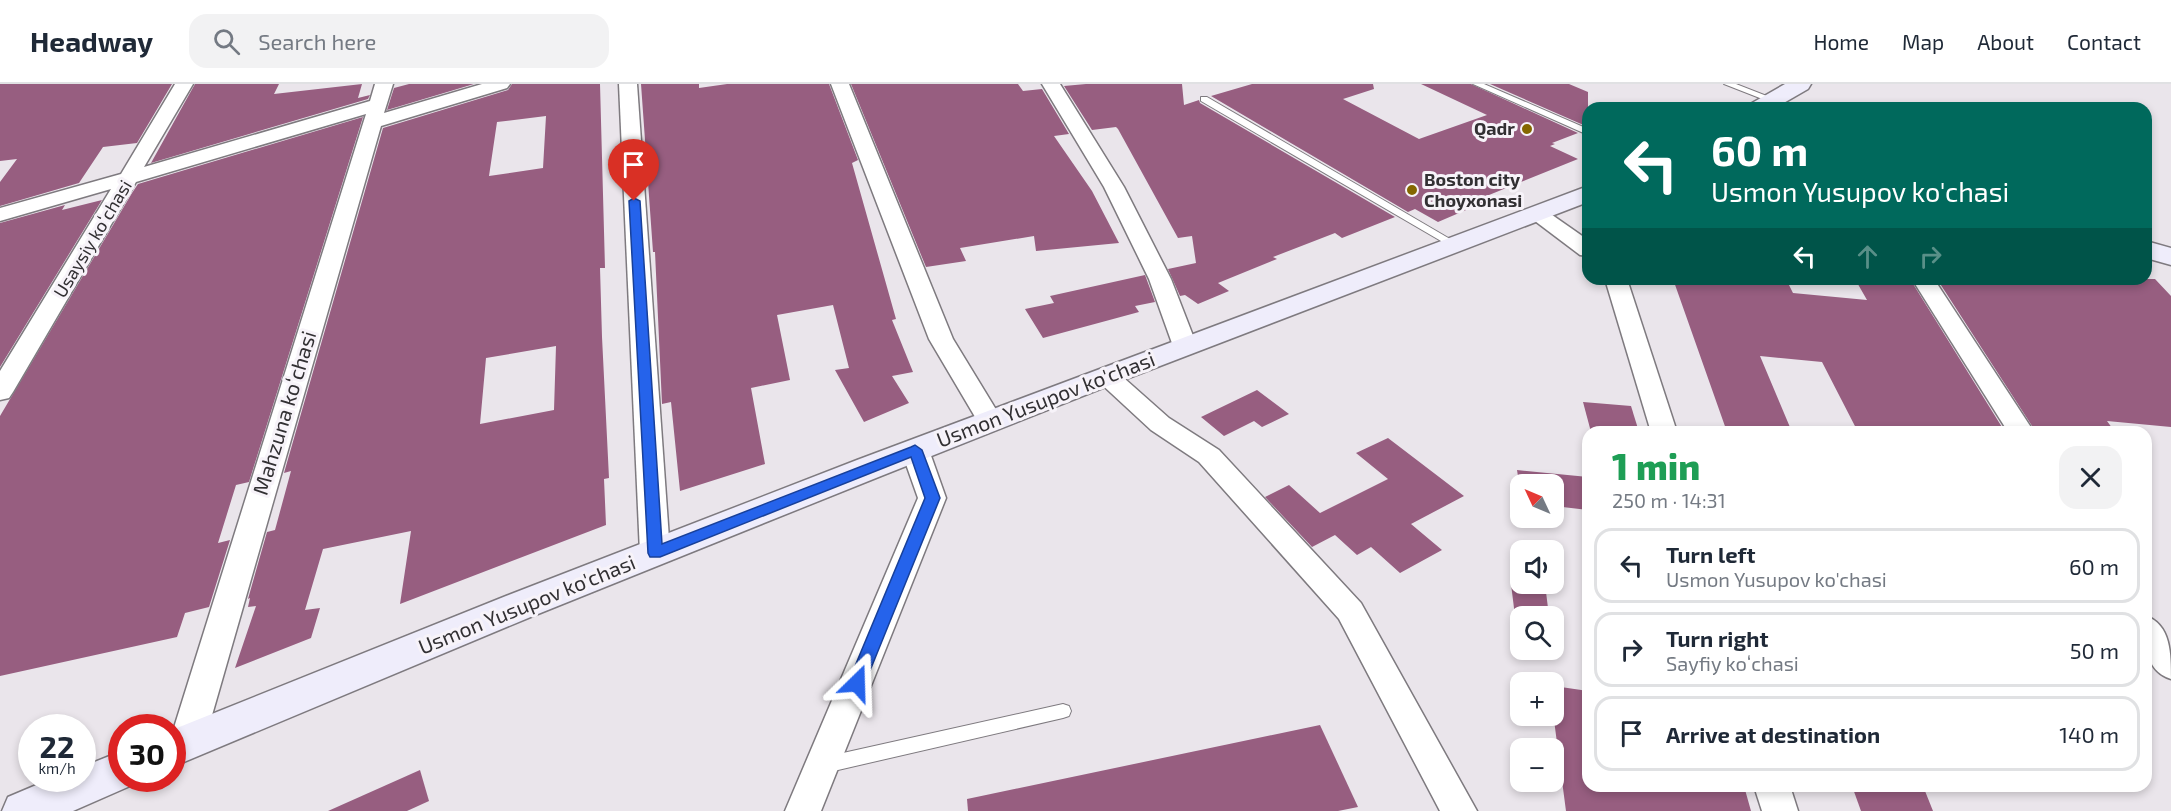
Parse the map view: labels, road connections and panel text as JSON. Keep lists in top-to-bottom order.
{
  "streets": {
    "main road": ["Usmon Yusupov ko'chasi"],
    "street": ["Usaysiy koʻchasi", "Mahzuna koʻchasi"]
  },
  "places": ["Qadr", "Boston city Choyxonasi"],
  "north": "top left",
  "page": {
    "header": "Headway",
    "search": "Search here",
    "nav": [
      "Home",
      "Map",
      "About",
      "Contact"
    ],
    "turn": ["60 m", "Usmon Yusupov ko'chasi"],
    "heading": ["1 min", "250 m · 14:31"],
    "map_buttons": ["+", "−"],
    "list": [
      {
        "name": "Turn left",
        "note": "Usmon Yusupov ko'chasi",
        "value": "60 m"
      },
      {
        "name": "Turn right",
        "note": "Sayfiy koʻchasi",
        "value": "50 m"
      },
      {
        "name": "Arrive at destination",
        "value": "140 m"
      }
    ],
    "speed": "22 km/h",
    "limit": "30"
  }
}
